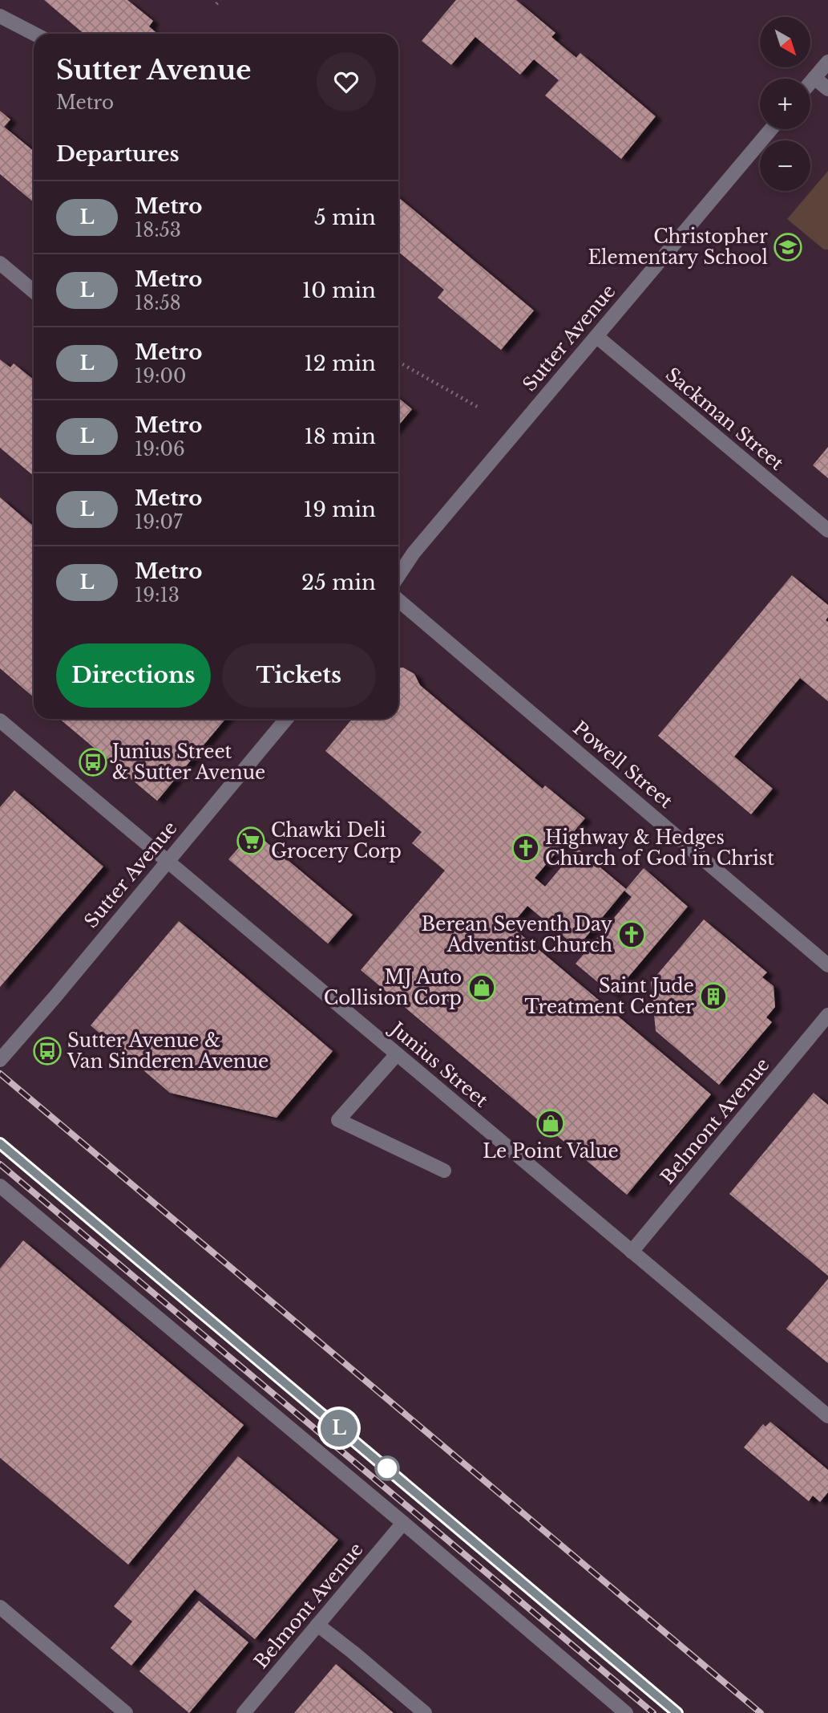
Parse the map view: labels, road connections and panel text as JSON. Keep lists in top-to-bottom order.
{
  "streets": {
    "street": [
      "Sutter Avenue",
      "Sackman Street",
      "Powell Street",
      "Junius Street",
      "Belmont Avenue"
    ]
  },
  "crossings": [
    ["Sutter Avenue", "Sackman Street"],
    ["Sutter Avenue", "Junius Street"],
    ["Junius Street", "Belmont Avenue"]
  ],
  "places": {
    "school or university": ["Christopher Elementary School"],
    "bus stop": ["Junius Street & Sutter Avenue", "Sutter Avenue & Van Sinderen Avenue"],
    "supermarket": ["Chawki Deli Grocery Corp"],
    "church": ["Highway & Hedges Church of God in Christ", "Berean Seventh Day Adventist Church"],
    "shop": ["MJ Auto Collision Corp", "Le Point Value"],
    "building": ["Saint Jude Treatment Center"]
  },
  "lines": ["metro line L"],
  "north": "bottom right",
  "page": {
    "on_map": "L",
    "map_buttons": ["+", "−"],
    "heading": [
      ["Sutter Avenue", "Metro"],
      "Departures"
    ],
    "list": [
      {
        "mark": "L",
        "name": "Metro",
        "note": "18:53",
        "value": "5 min"
      },
      {
        "mark": "L",
        "name": "Metro",
        "note": "18:58",
        "value": "10 min"
      },
      {
        "mark": "L",
        "name": "Metro",
        "note": "19:00",
        "value": "12 min"
      },
      {
        "mark": "L",
        "name": "Metro",
        "note": "19:06",
        "value": "18 min"
      },
      {
        "mark": "L",
        "name": "Metro",
        "note": "19:07",
        "value": "19 min"
      },
      {
        "mark": "L",
        "name": "Metro",
        "note": "19:13",
        "value": "25 min"
      }
    ],
    "buttons": ["Directions", "Tickets"]
  }
}
